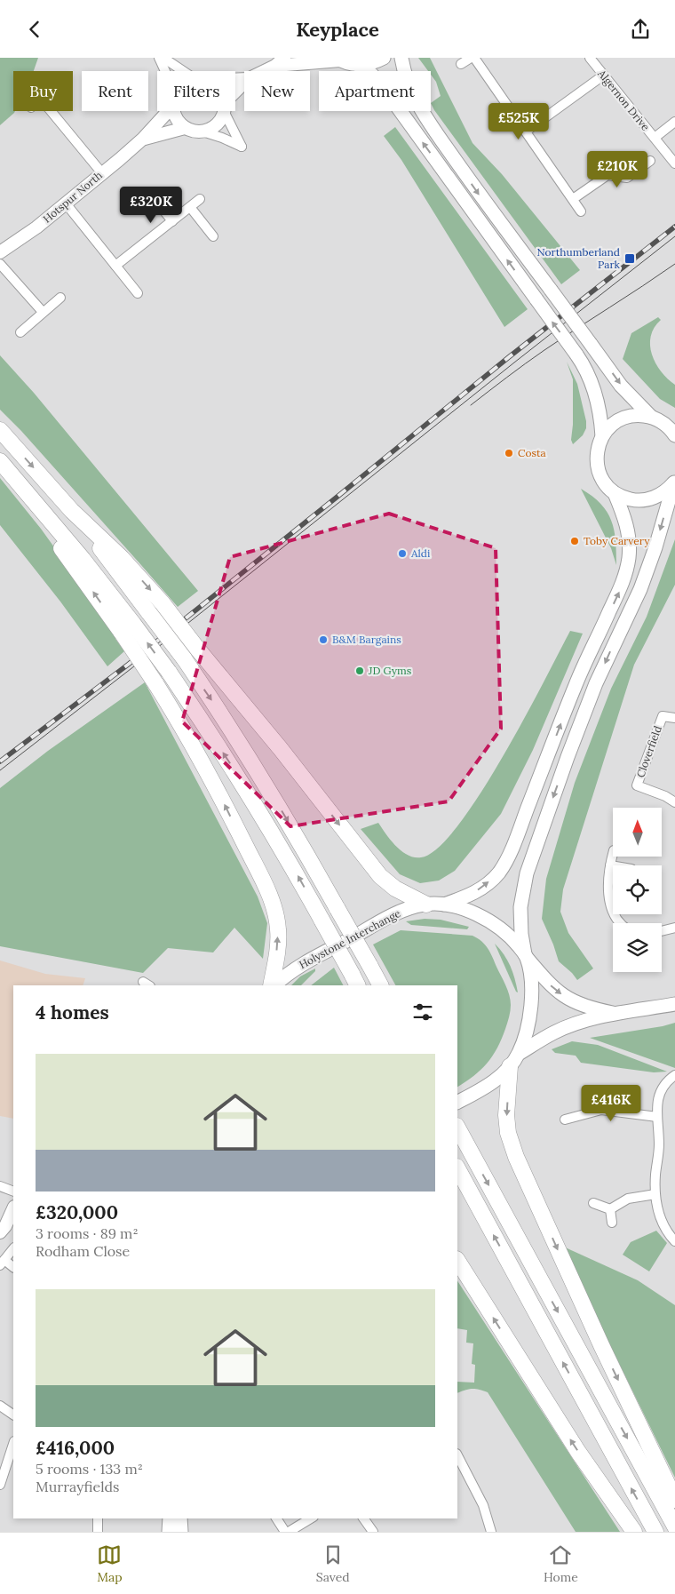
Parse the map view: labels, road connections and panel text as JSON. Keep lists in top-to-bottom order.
{
  "streets": {
    "main road": ["Holystone Interchange"],
    "street": ["Algernon Drive", "Hotspur North", "Cloverfield"]
  },
  "places": {
    "transit": ["Northumberland Park"],
    "other": [
      "Costa",
      "Toby Carvery",
      "Aldi",
      "B&M Bargains",
      "JD Gyms"
    ]
  },
  "north": "top",
  "page": {
    "header": "Keyplace",
    "chip": [
      "Buy",
      "Rent",
      "Filters",
      "New",
      "Apartment"
    ],
    "price": [
      "£525K",
      "£210K",
      "£320K",
      "£416K"
    ],
    "heading": "4 homes",
    "list": [
      {
        "name": "£320,000",
        "note": "3 rooms · 89 m² · Rodham Close"
      },
      {
        "name": "£416,000",
        "note": "5 rooms · 133 m² · Murrayfields"
      }
    ],
    "tabs": ["Map", "Saved", "Home"]
  }
}
